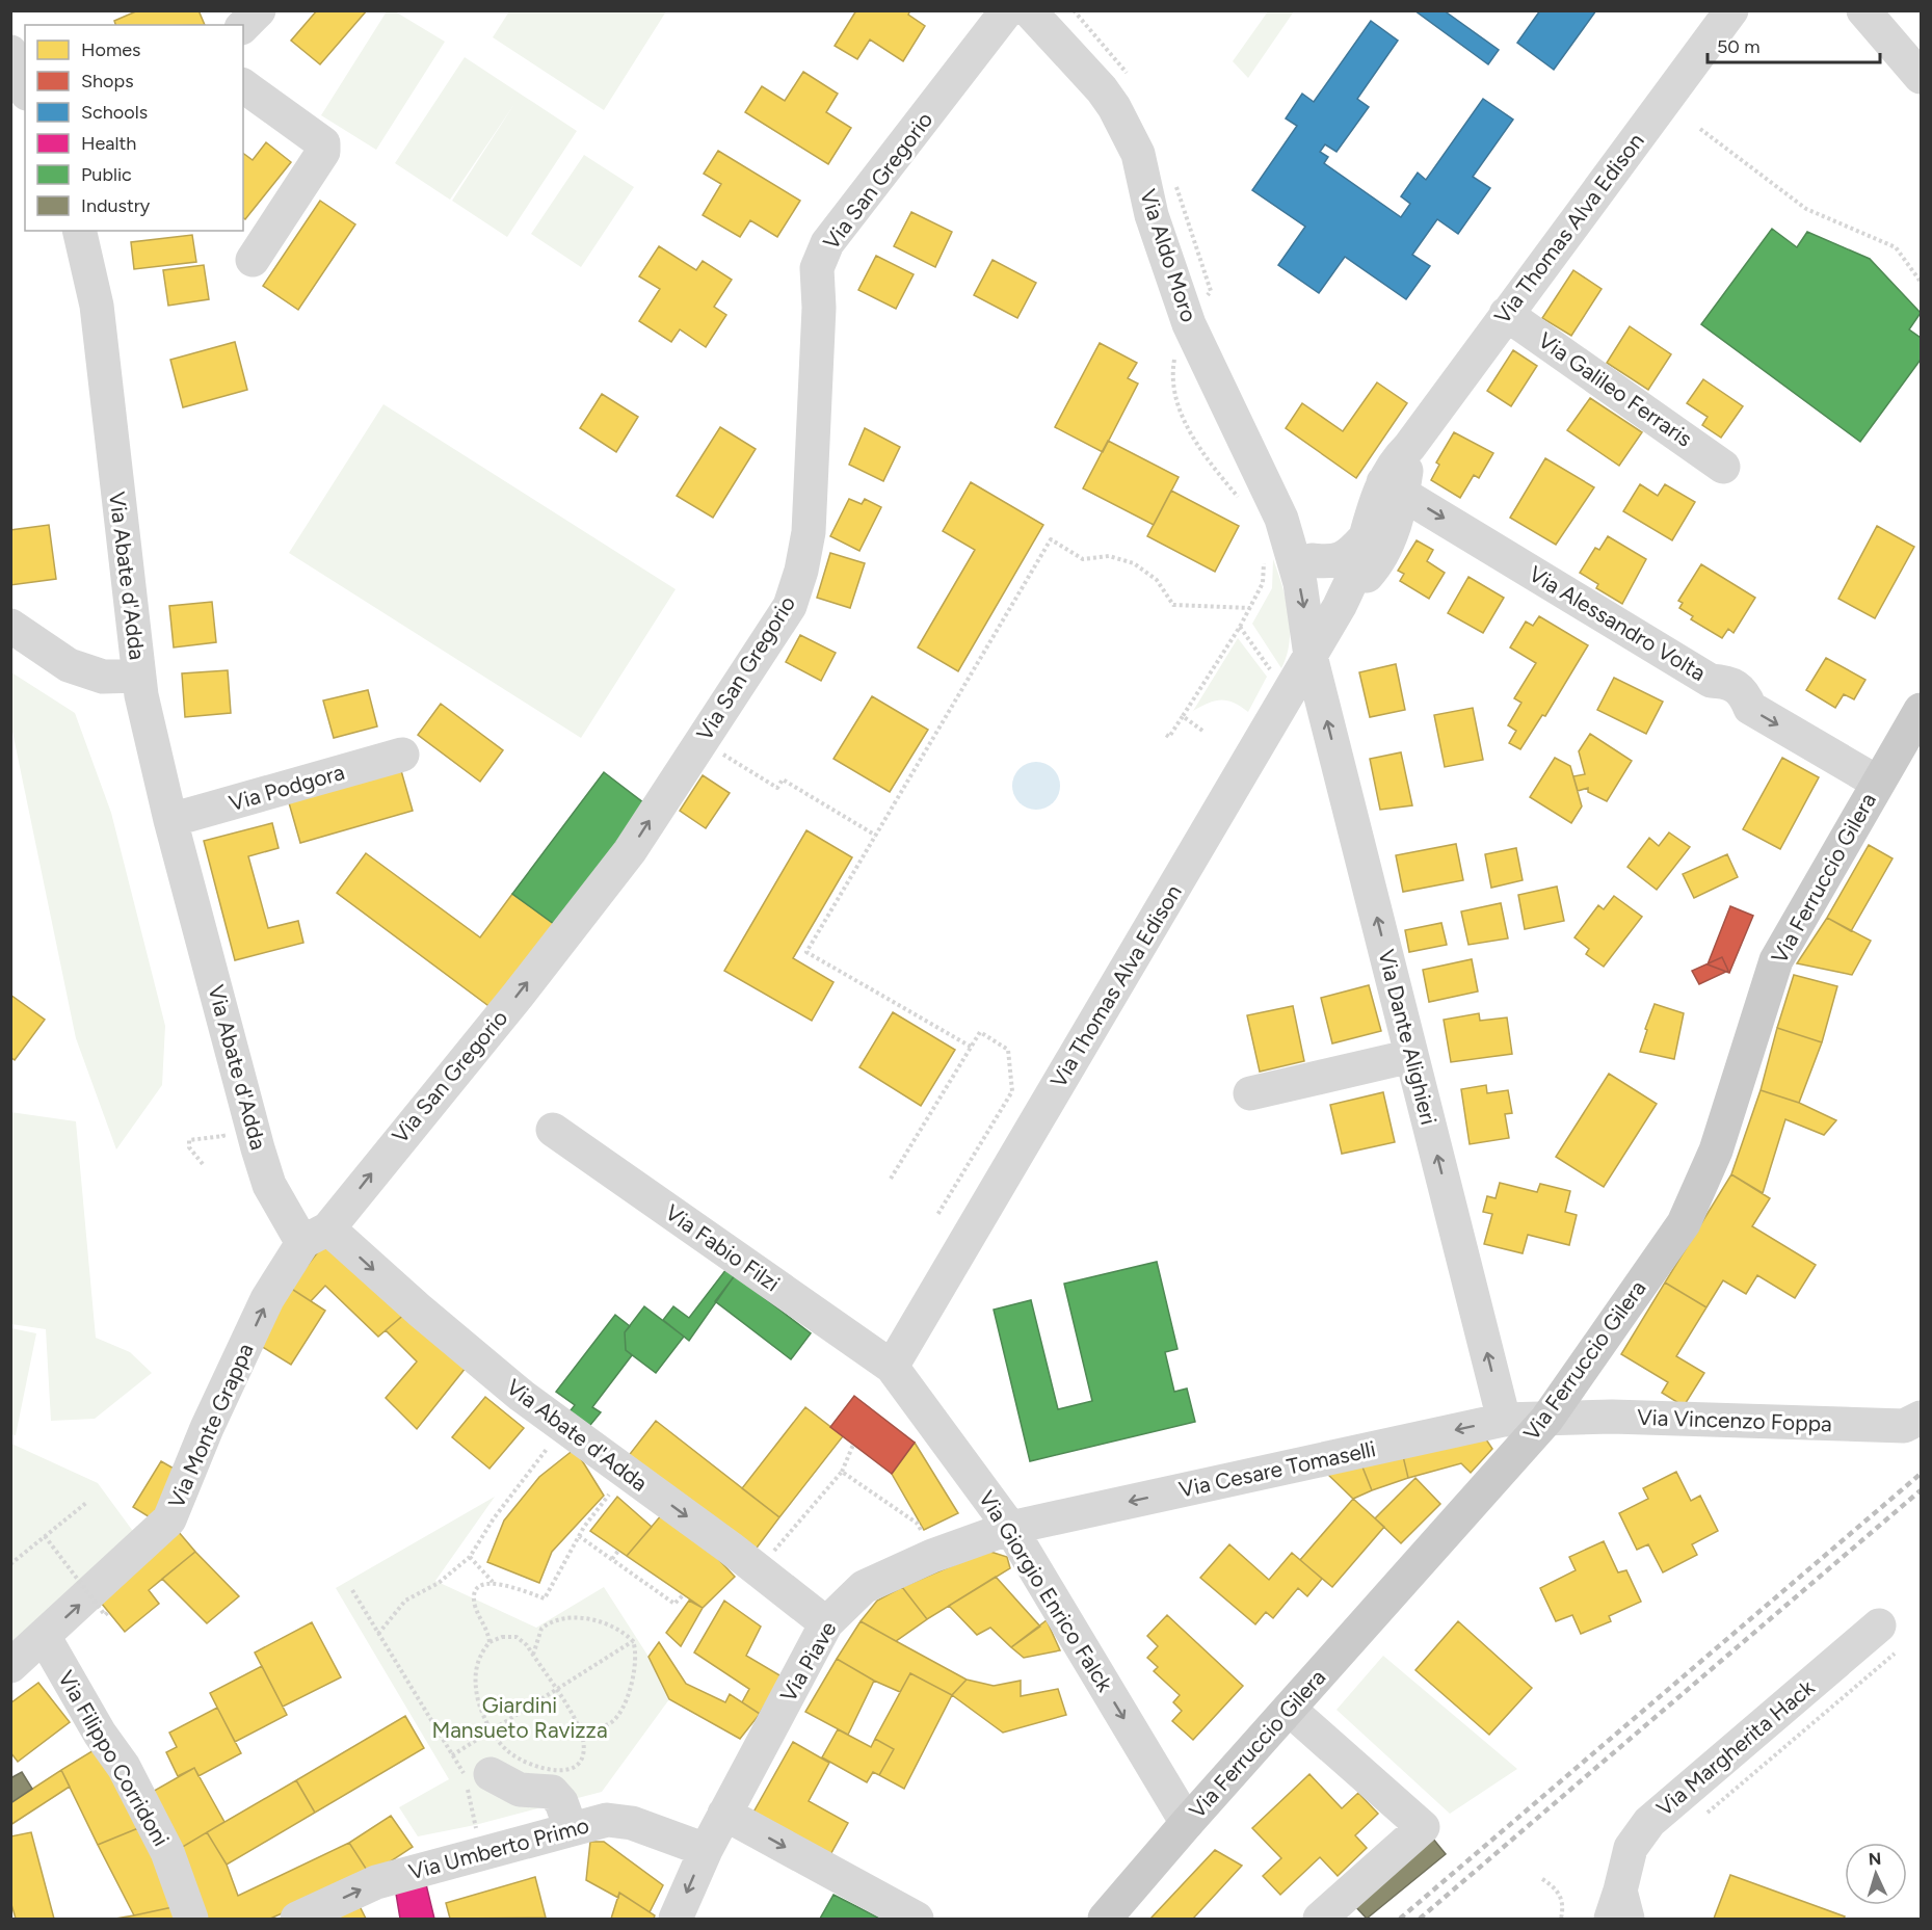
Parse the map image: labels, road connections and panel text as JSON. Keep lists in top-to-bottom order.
{
  "streets": {
    "main road": ["Via Ferruccio Gilera"],
    "street": [
      "Via San Gregorio",
      "Via Thomas Alva Edison",
      "Via Aldo Moro",
      "Via Galileo Ferraris",
      "Via Abate d'Adda",
      "Via Alessandro Volta",
      "Via Podgora",
      "Via Dante Alighieri",
      "Via Fabio Filzi",
      "Via Vincenzo Foppa",
      "Via Monte Grappa",
      "Via Cesare Tomaselli",
      "Via Giorgio Enrico Falck",
      "Via Piave",
      "Via Margherita Hack",
      "Via Filippo Corridoni",
      "Via Umberto Primo"
    ]
  },
  "crossings": [
    ["Via San Gregorio", "Via Abate d'Adda"],
    ["Via San Gregorio", "Via Monte Grappa"],
    ["Via Thomas Alva Edison", "Via Aldo Moro"],
    ["Via Thomas Alva Edison", "Via Galileo Ferraris"],
    ["Via Thomas Alva Edison", "Via Alessandro Volta"],
    ["Via Thomas Alva Edison", "Via Dante Alighieri"],
    ["Via Thomas Alva Edison", "Via Fabio Filzi"],
    ["Via Thomas Alva Edison", "Via Giorgio Enrico Falck"],
    ["Via Aldo Moro", "Via Dante Alighieri"],
    ["Via Abate d'Adda", "Via Podgora"],
    ["Via Abate d'Adda", "Via Monte Grappa"],
    ["Via Abate d'Adda", "Via Piave"],
    ["Via Alessandro Volta", "Via Ferruccio Gilera"],
    ["Via Ferruccio Gilera", "Via Vincenzo Foppa"],
    ["Via Ferruccio Gilera", "Via Cesare Tomaselli"],
    ["Via Ferruccio Gilera", "Via Giorgio Enrico Falck"],
    ["Via Dante Alighieri", "Via Cesare Tomaselli"],
    ["Via Fabio Filzi", "Via Giorgio Enrico Falck"],
    ["Via Vincenzo Foppa", "Via Cesare Tomaselli"],
    ["Via Monte Grappa", "Via Filippo Corridoni"],
    ["Via Cesare Tomaselli", "Via Giorgio Enrico Falck"],
    ["Via Cesare Tomaselli", "Via Piave"],
    ["Via Giorgio Enrico Falck", "Via Piave"],
    ["Via Piave", "Via Umberto Primo"]
  ],
  "one_way": [
    "Via San Gregorio",
    "Via Alessandro Volta",
    "Via Dante Alighieri",
    "Via Monte Grappa",
    "Via Cesare Tomaselli",
    "Via Giorgio Enrico Falck",
    "Via Umberto Primo"
  ],
  "parks": ["Giardini Mansueto Ravizza"],
  "legend": [
    "Homes",
    "Shops",
    "Schools",
    "Health",
    "Public",
    "Industry"
  ],
  "scale_bar": "50 m",
  "north": "top"
}
